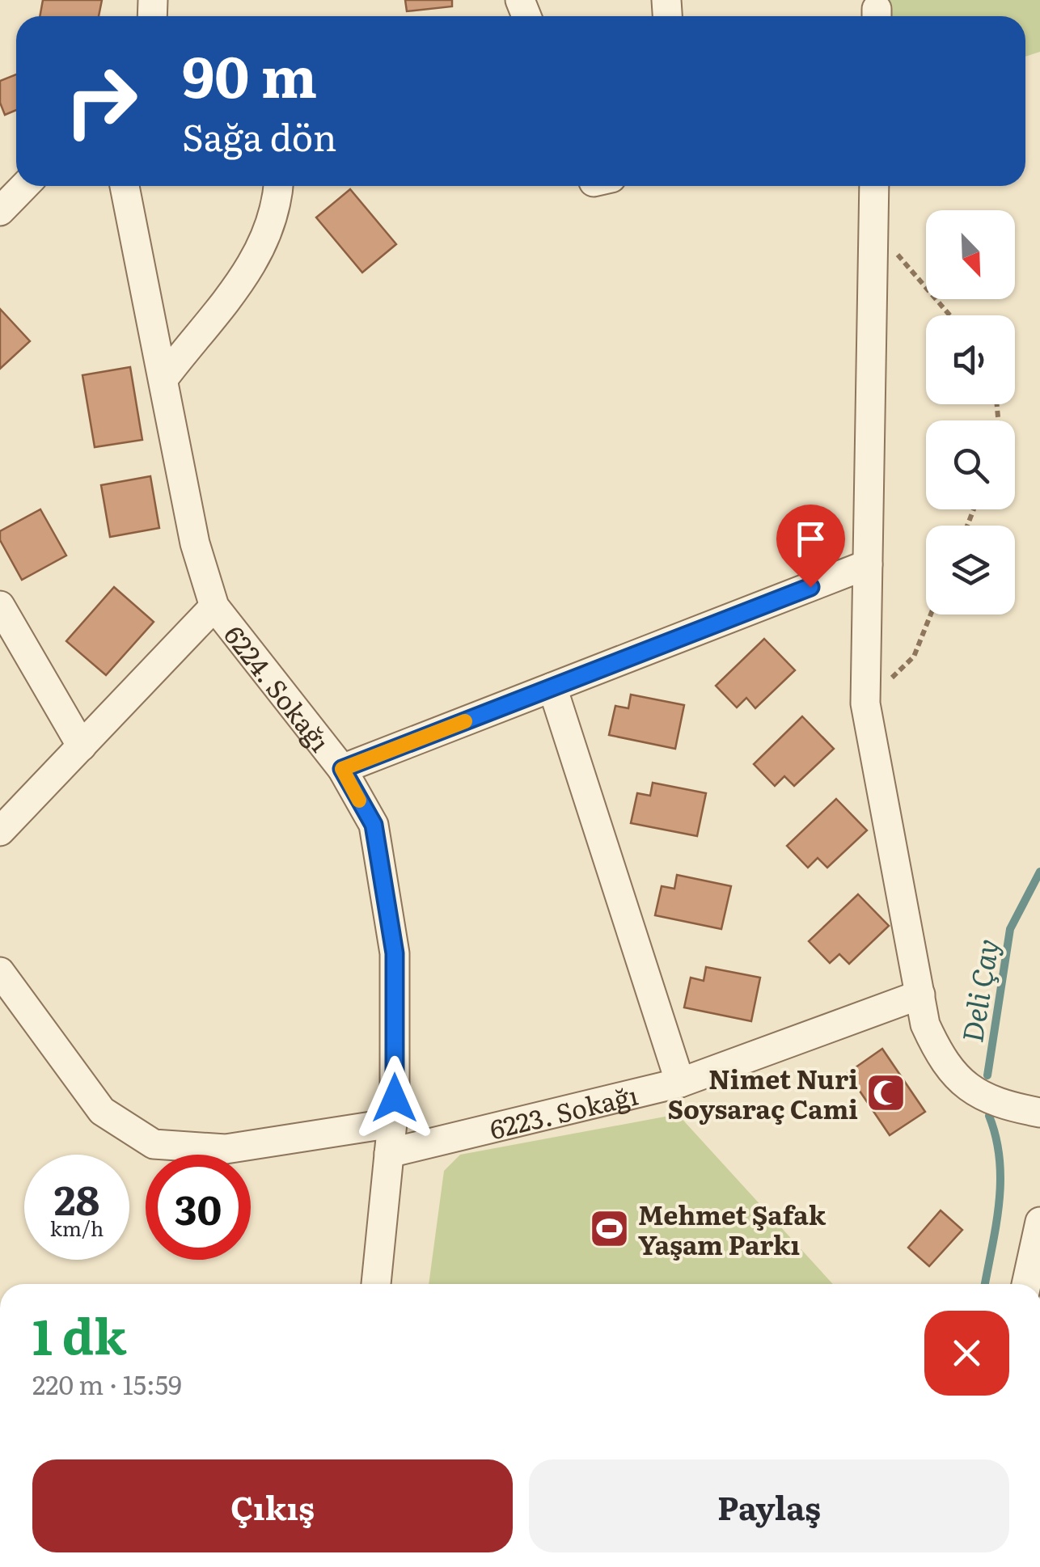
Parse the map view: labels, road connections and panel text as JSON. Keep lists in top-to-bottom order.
{
  "streets": {
    "street": ["6224. Sokağı", "6223. Sokağı"]
  },
  "crossings": [
    ["6224. Sokağı", "6223. Sokağı"]
  ],
  "water": ["Deli Çay"],
  "places": {
    "mosque": ["Nimet Nuri Soysaraç Cami"],
    "sports": ["Mehmet Şafak Yaşam Parkı"]
  },
  "north": "bottom right",
  "page": {
    "turn": ["90 m", "Sağa dön"],
    "speed": "28 km/h",
    "limit": "30",
    "heading": ["1 dk", "220 m · 15:59"],
    "buttons": ["Çıkış", "Paylaş"]
  }
}
